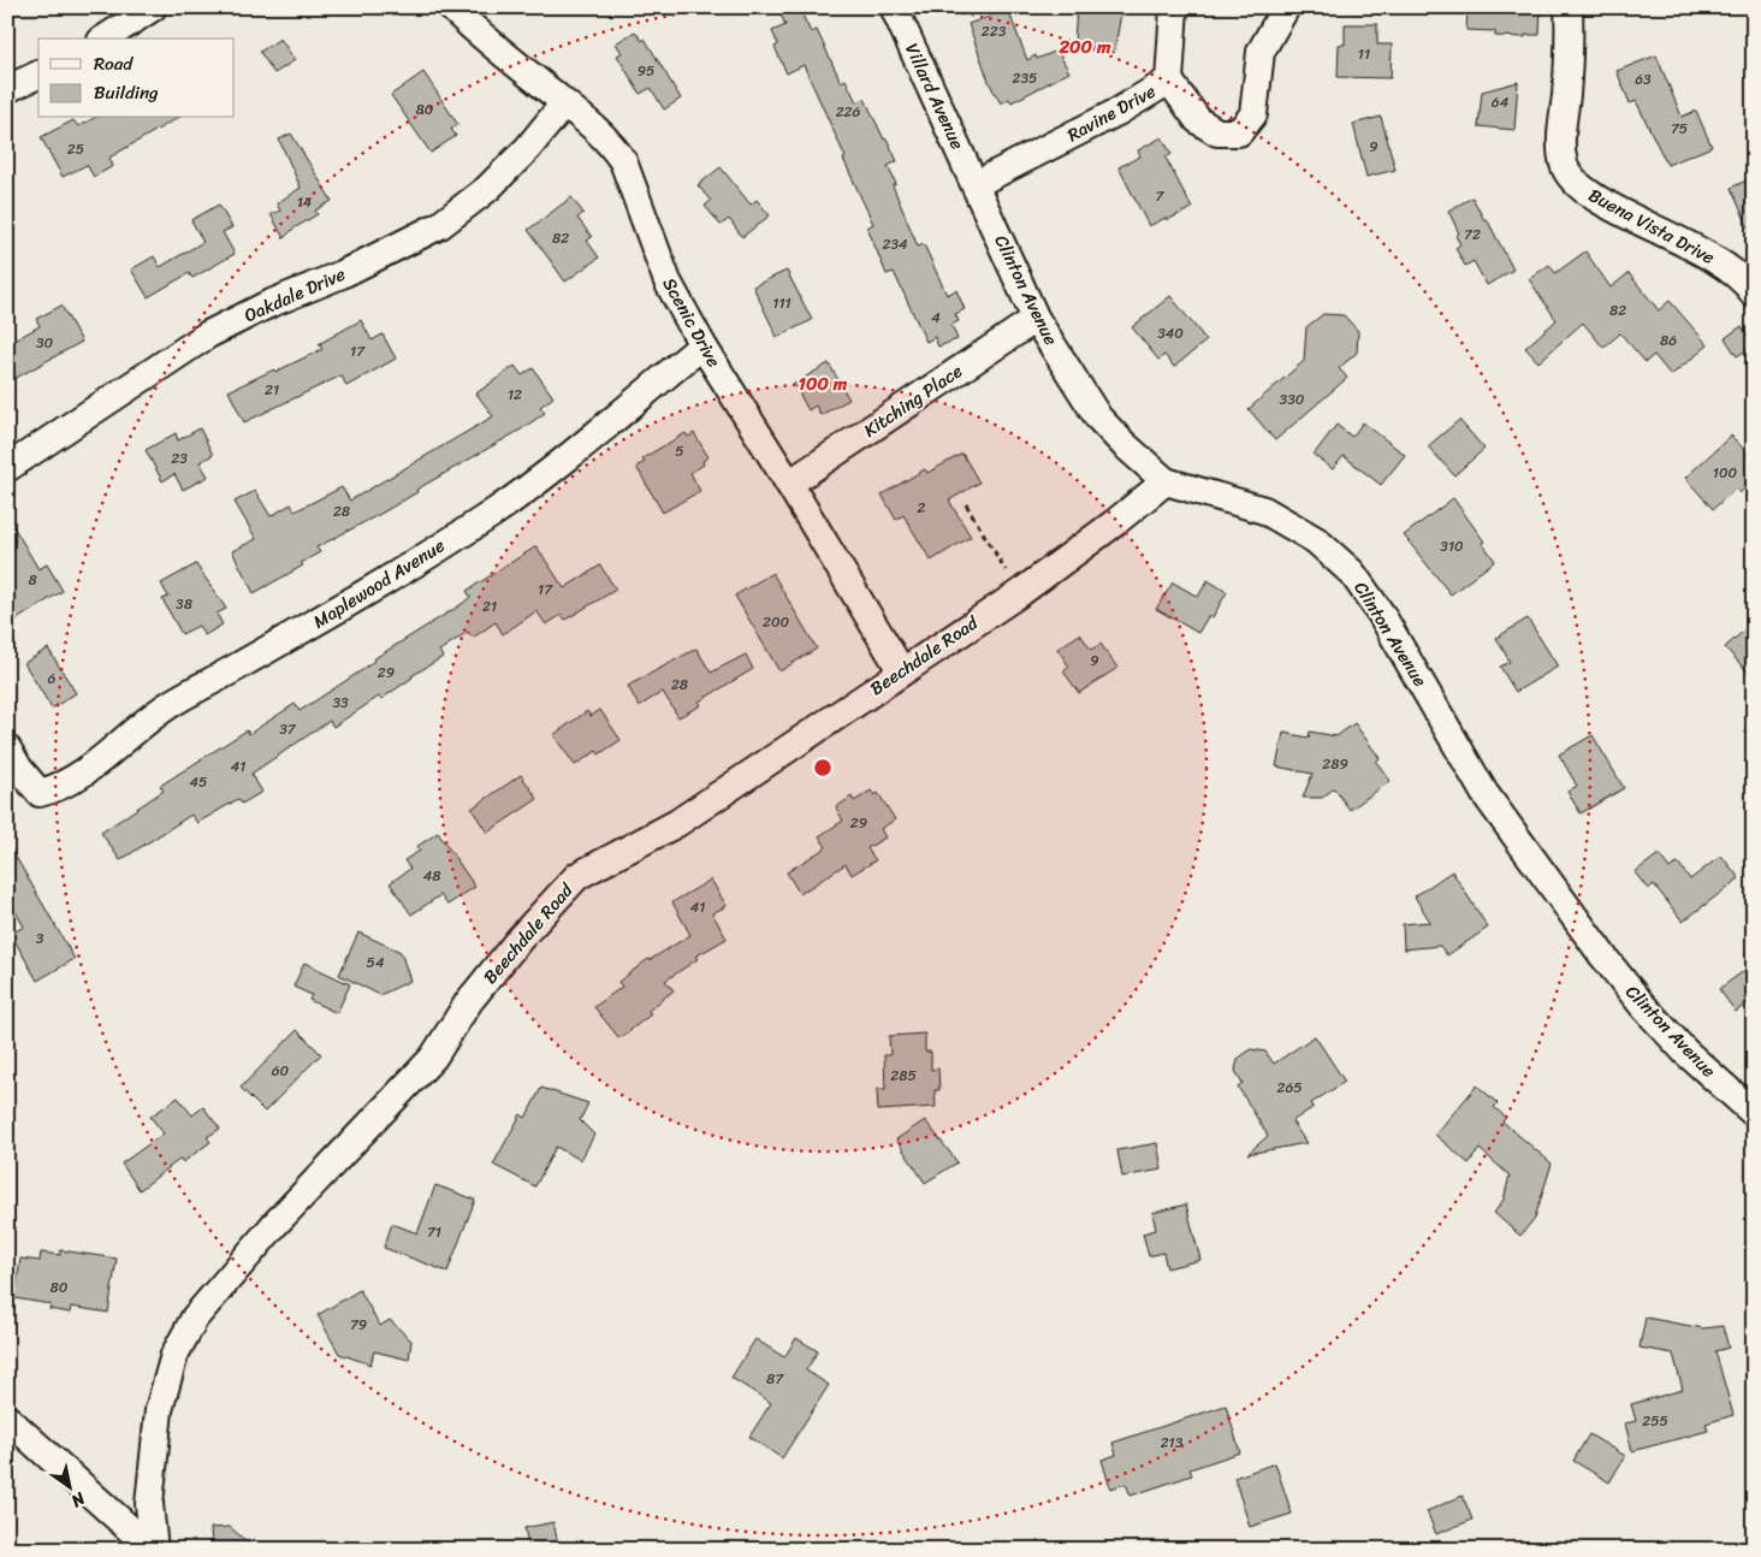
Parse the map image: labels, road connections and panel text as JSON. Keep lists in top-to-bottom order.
{
  "streets": {
    "street": [
      "Villard Avenue",
      "Ravine Drive",
      "Buena Vista Drive",
      "Clinton Avenue",
      "Oakdale Drive",
      "Scenic Drive",
      "Kitching Place",
      "Maplewood Avenue",
      "Beechdale Road"
    ]
  },
  "crossings": [
    ["Villard Avenue", "Ravine Drive"],
    ["Villard Avenue", "Clinton Avenue"],
    ["Ravine Drive", "Clinton Avenue"],
    ["Clinton Avenue", "Kitching Place"],
    ["Clinton Avenue", "Beechdale Road"],
    ["Oakdale Drive", "Scenic Drive"],
    ["Scenic Drive", "Kitching Place"],
    ["Scenic Drive", "Maplewood Avenue"],
    ["Scenic Drive", "Beechdale Road"]
  ],
  "house_numbers": [
    "223",
    "11",
    "95",
    "235",
    "63",
    "64",
    "80",
    "226",
    "75",
    "9",
    "25",
    "7",
    "14",
    "72",
    "82",
    "234",
    "111",
    "82",
    "4",
    "340",
    "86",
    "30",
    "17",
    "21",
    "12",
    "330",
    "5",
    "23",
    "100",
    "2",
    "28",
    "310",
    "8",
    "17",
    "38",
    "21",
    "200",
    "9",
    "29",
    "6",
    "28",
    "33",
    "37",
    "289",
    "41",
    "45",
    "29",
    "48",
    "41",
    "3",
    "54",
    "60",
    "285",
    "265",
    "71",
    "80",
    "79",
    "87",
    "255",
    "213"
  ],
  "legend": ["Road", "Building"],
  "north": "bottom right",
  "rings": ["200 m", "100 m"]
}
